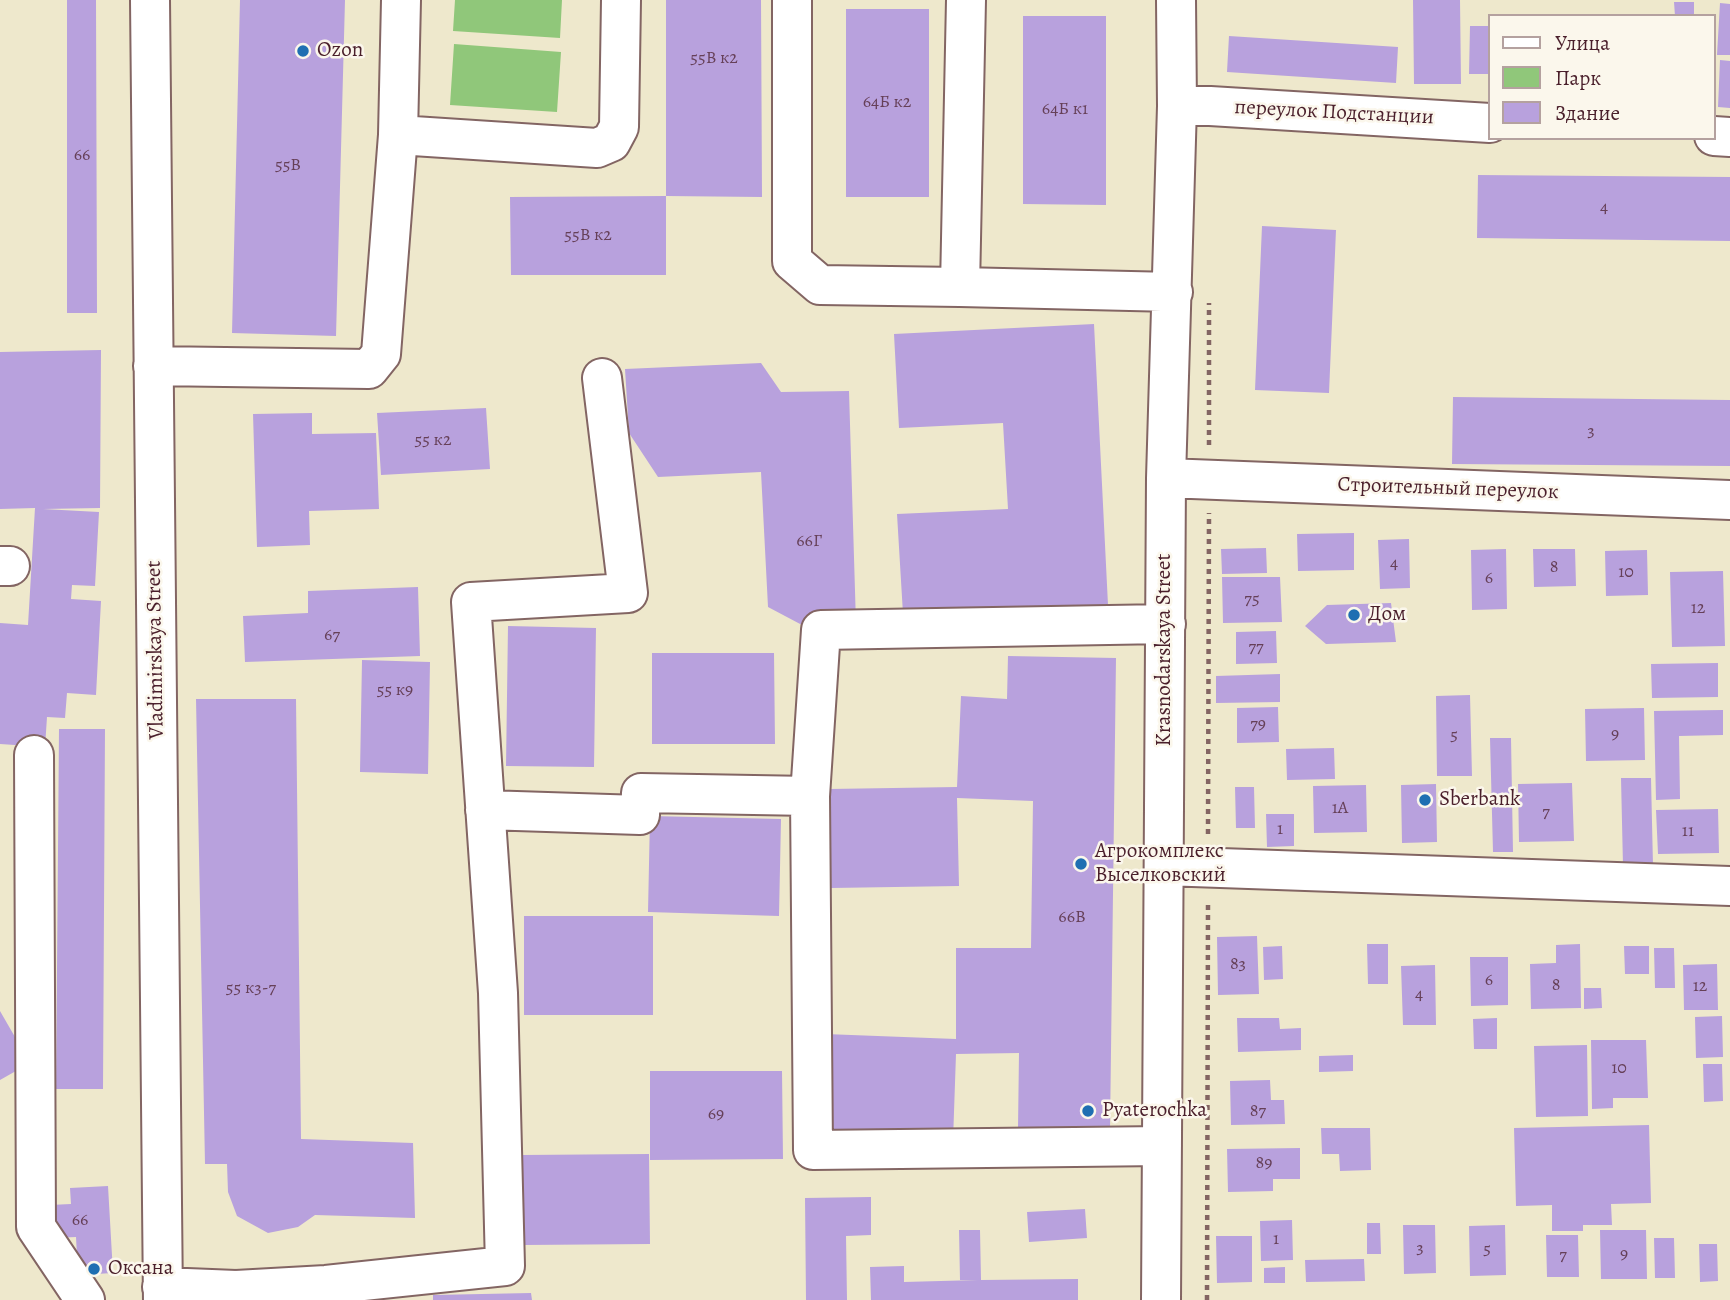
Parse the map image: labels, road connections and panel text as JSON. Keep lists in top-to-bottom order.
{
  "streets": {
    "street": [
      "переулок Подстанции",
      "Строительный переулок",
      "Vladimirskaya Street",
      "Krasnodarskaya Street"
    ]
  },
  "crossings": [
    ["переулок Подстанции", "Krasnodarskaya Street"],
    ["Строительный переулок", "Krasnodarskaya Street"]
  ],
  "places": [
    "Ozon",
    "Дом",
    "Sberbank",
    "Агрокомплекс Выселковский",
    "Pyaterochka",
    "Оксана"
  ],
  "house_numbers": [
    "55В к2",
    "64Б к2",
    "64Б к1",
    "66",
    "55В",
    "4",
    "55В к2",
    "3",
    "55 к2",
    "66Г",
    "4",
    "8",
    "10",
    "6",
    "75",
    "12",
    "67",
    "77",
    "55 к9",
    "79",
    "9",
    "5",
    "1А",
    "7",
    "1",
    "11",
    "66В",
    "83",
    "6",
    "8",
    "12",
    "55 к3-7",
    "4",
    "10",
    "87",
    "69",
    "89",
    "66",
    "1",
    "3",
    "5",
    "9",
    "7"
  ],
  "legend": ["Улица", "Парк", "Здание"]
}
